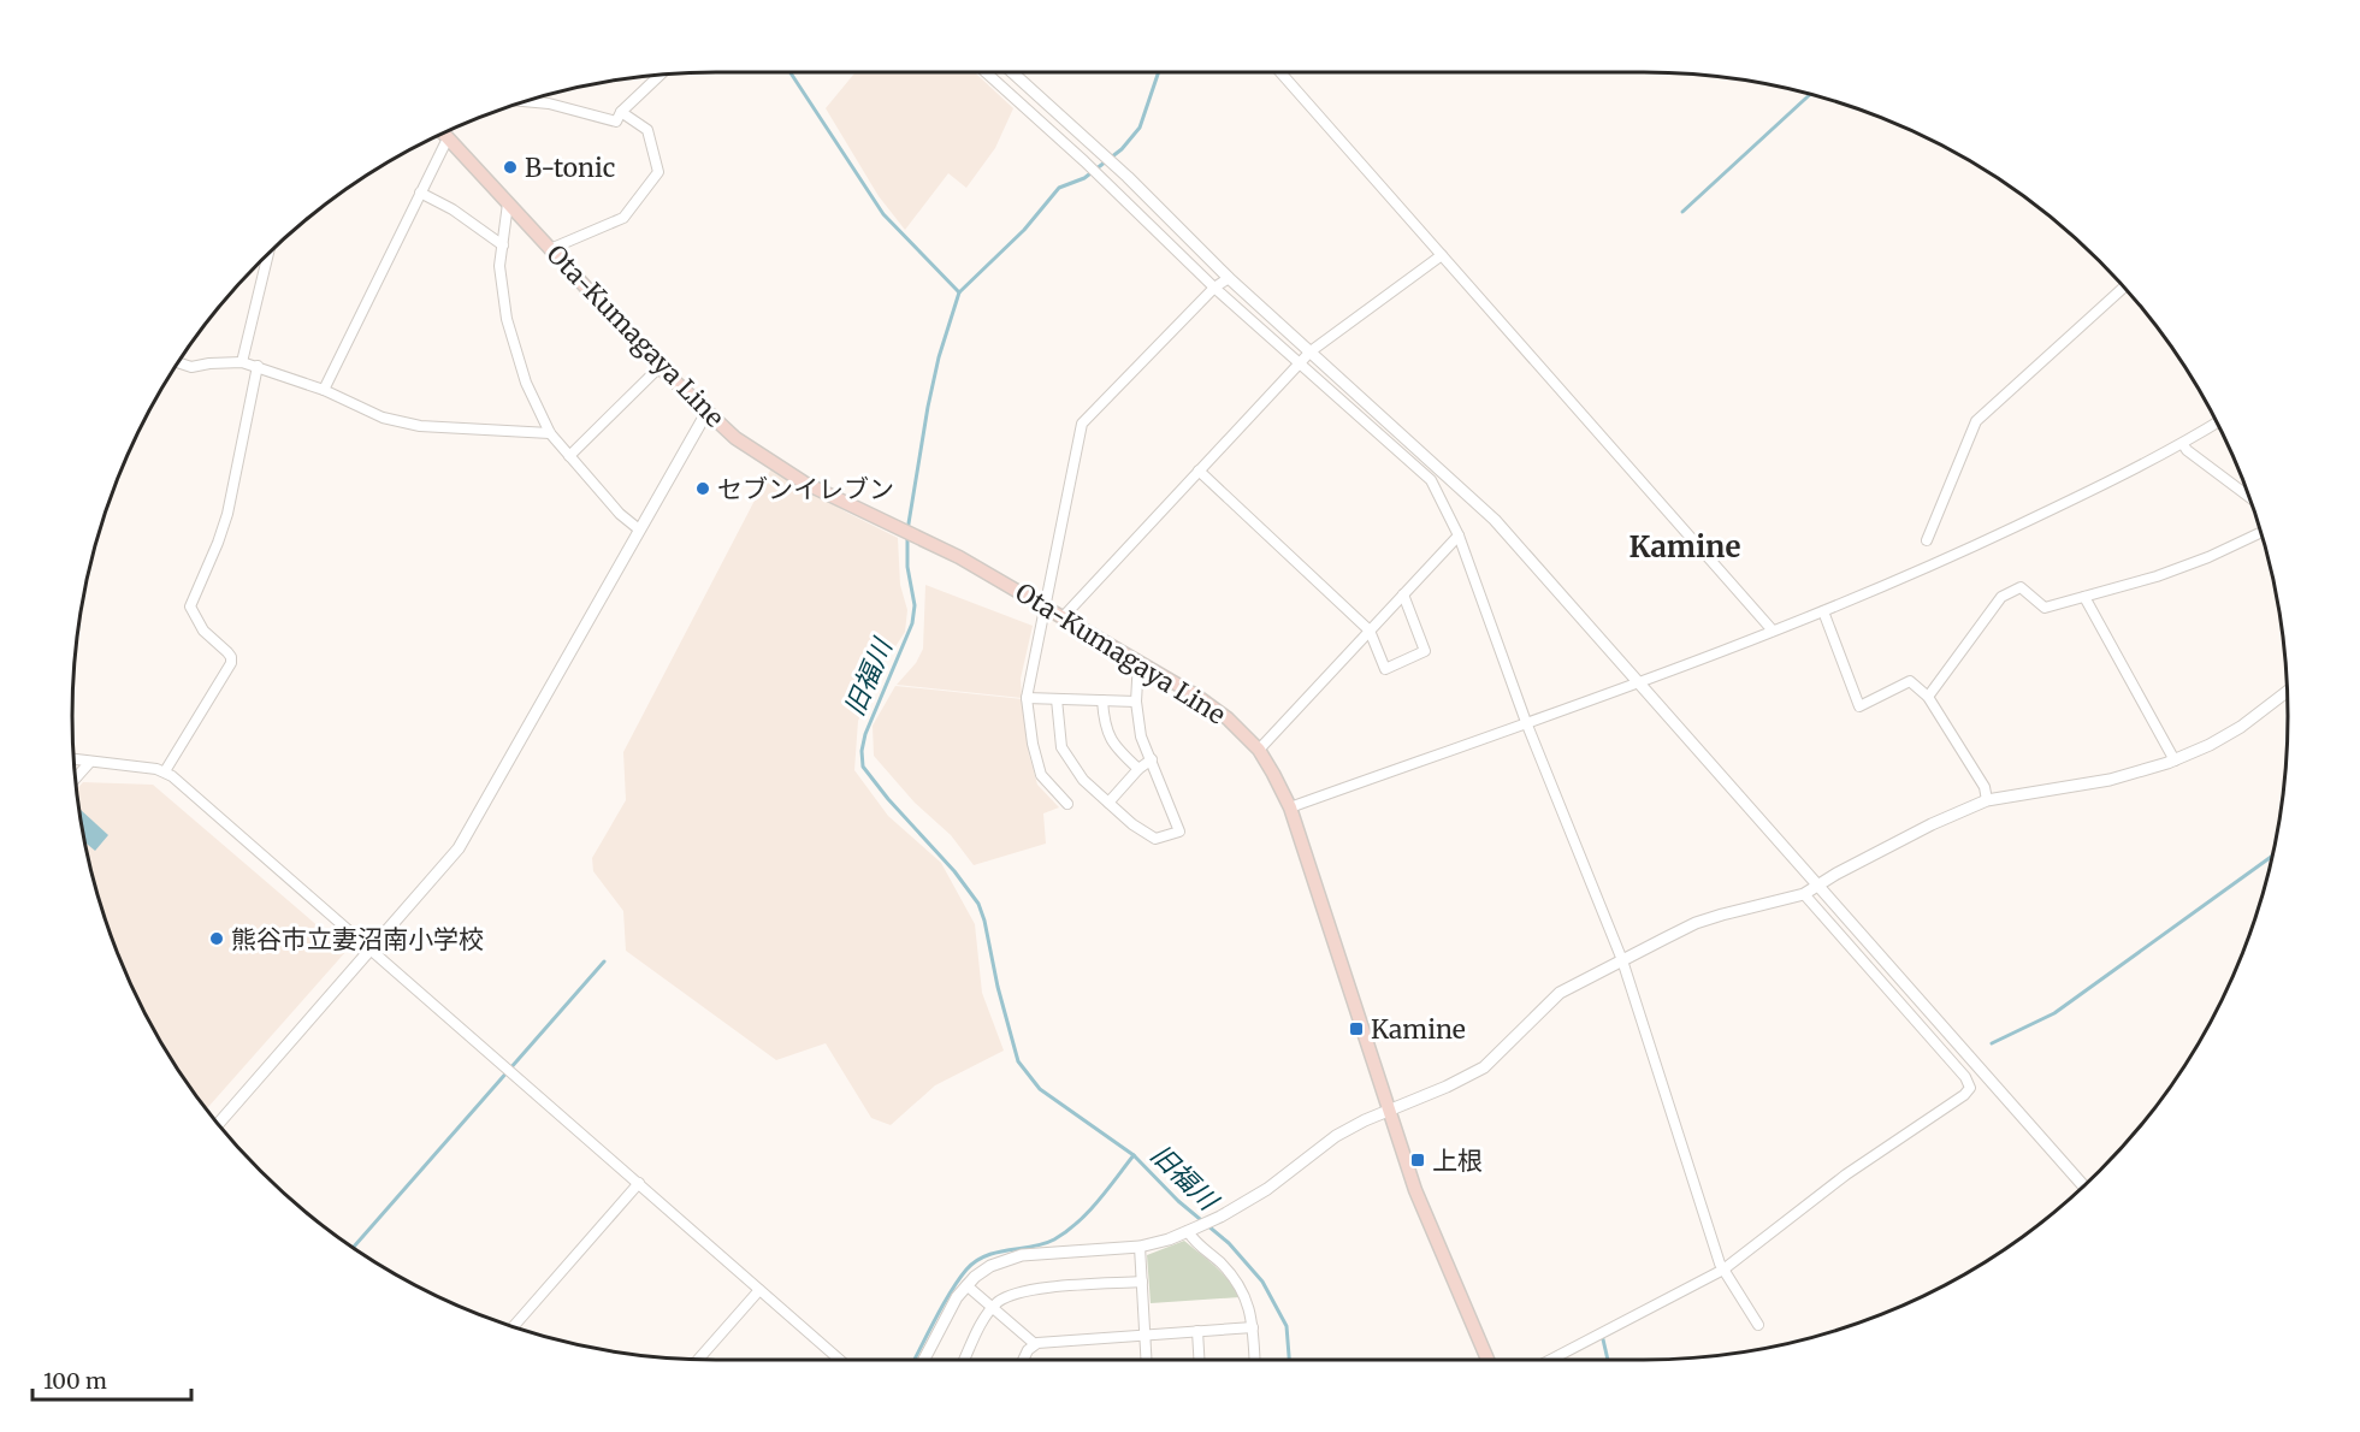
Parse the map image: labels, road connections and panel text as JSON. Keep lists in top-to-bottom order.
{
  "streets": {
    "main road": ["Ota-Kumagaya Line"]
  },
  "districts": ["Kamine"],
  "water": ["旧福川"],
  "places": {
    "other": ["B-tonic", "セブンイレブン", "熊谷市立妻沼南小学校"],
    "transit": ["Kamine", "上根"]
  },
  "scale_bar": "100 m"
}
